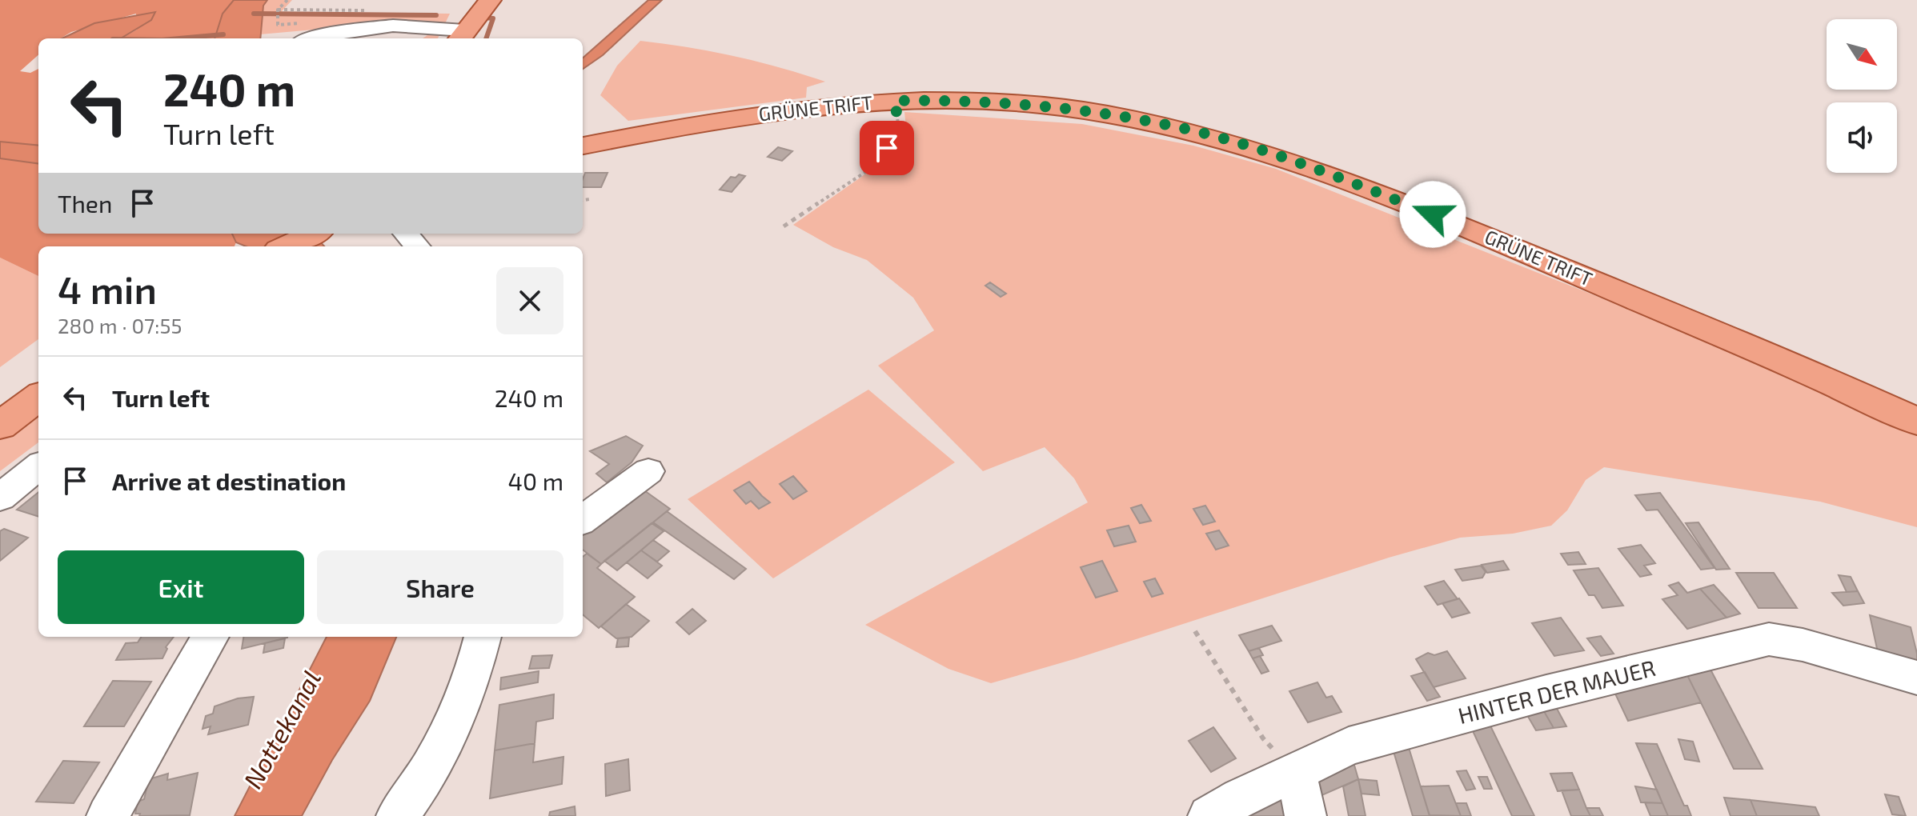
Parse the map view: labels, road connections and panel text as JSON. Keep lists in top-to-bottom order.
{
  "streets": {
    "main road": ["GRÜNE TRIFT"],
    "street": ["HINTER DER MAUER"]
  },
  "water": ["Nottekanal"],
  "north": "bottom right",
  "page": {
    "turn": ["240 m", "Turn left"],
    "then": "Then",
    "heading": ["4 min", "280 m · 07:55"],
    "list": [
      {
        "name": "Turn left",
        "value": "240 m"
      },
      {
        "name": "Arrive at destination",
        "value": "40 m"
      }
    ],
    "buttons": ["Exit", "Share"]
  }
}
